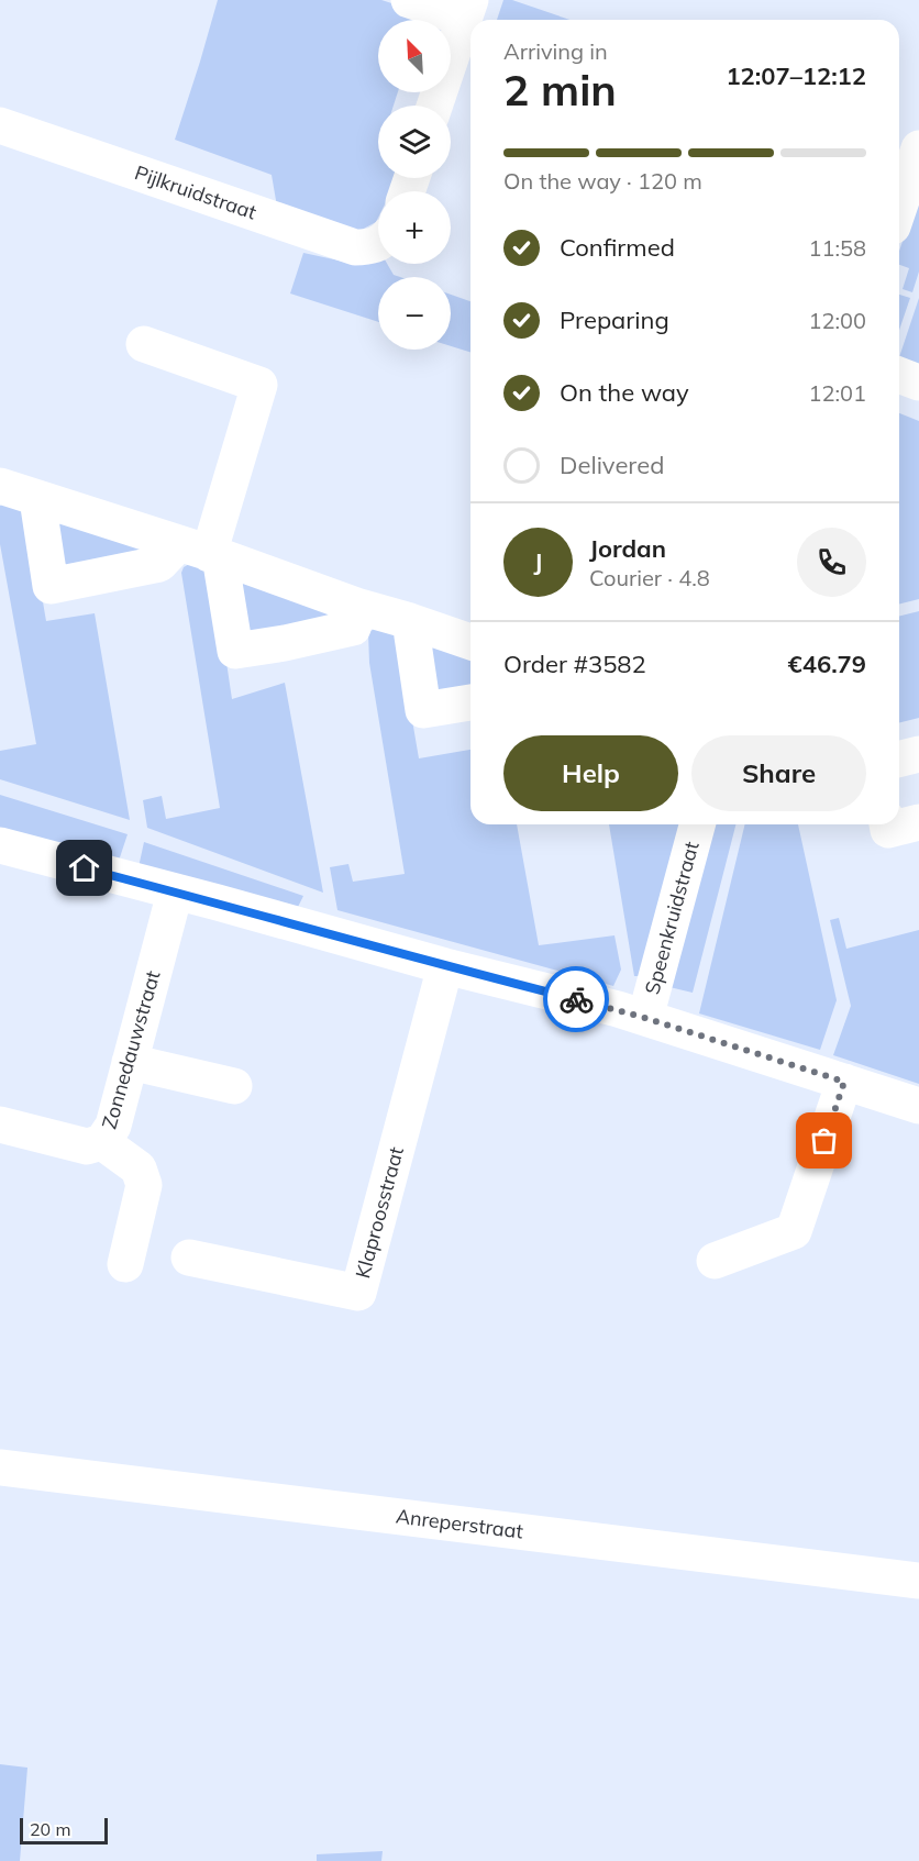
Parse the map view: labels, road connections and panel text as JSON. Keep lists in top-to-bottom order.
{
  "streets": {
    "street": [
      "Pijlkruidstraat",
      "Speenkruidstraat",
      "Zonnedauwstraat",
      "Klaproosstraat",
      "Anreperstraat"
    ]
  },
  "scale_bar": "20 m",
  "north": "top left",
  "page": {
    "map_buttons": ["+", "−"],
    "heading": ["2 min", "Arriving in", "12:07–12:12"],
    "panel": [
      "Jordan",
      "Courier · 4.8",
      "Order #3582",
      "€46.79"
    ],
    "bar": "On the way · 120 m",
    "list": [
      ["Confirmed", "11:58"],
      ["Preparing", "12:00"],
      ["On the way", "12:01"],
      "Delivered"
    ],
    "round": "J",
    "buttons": ["Help", "Share"],
    "scale": "20 m"
  }
}
